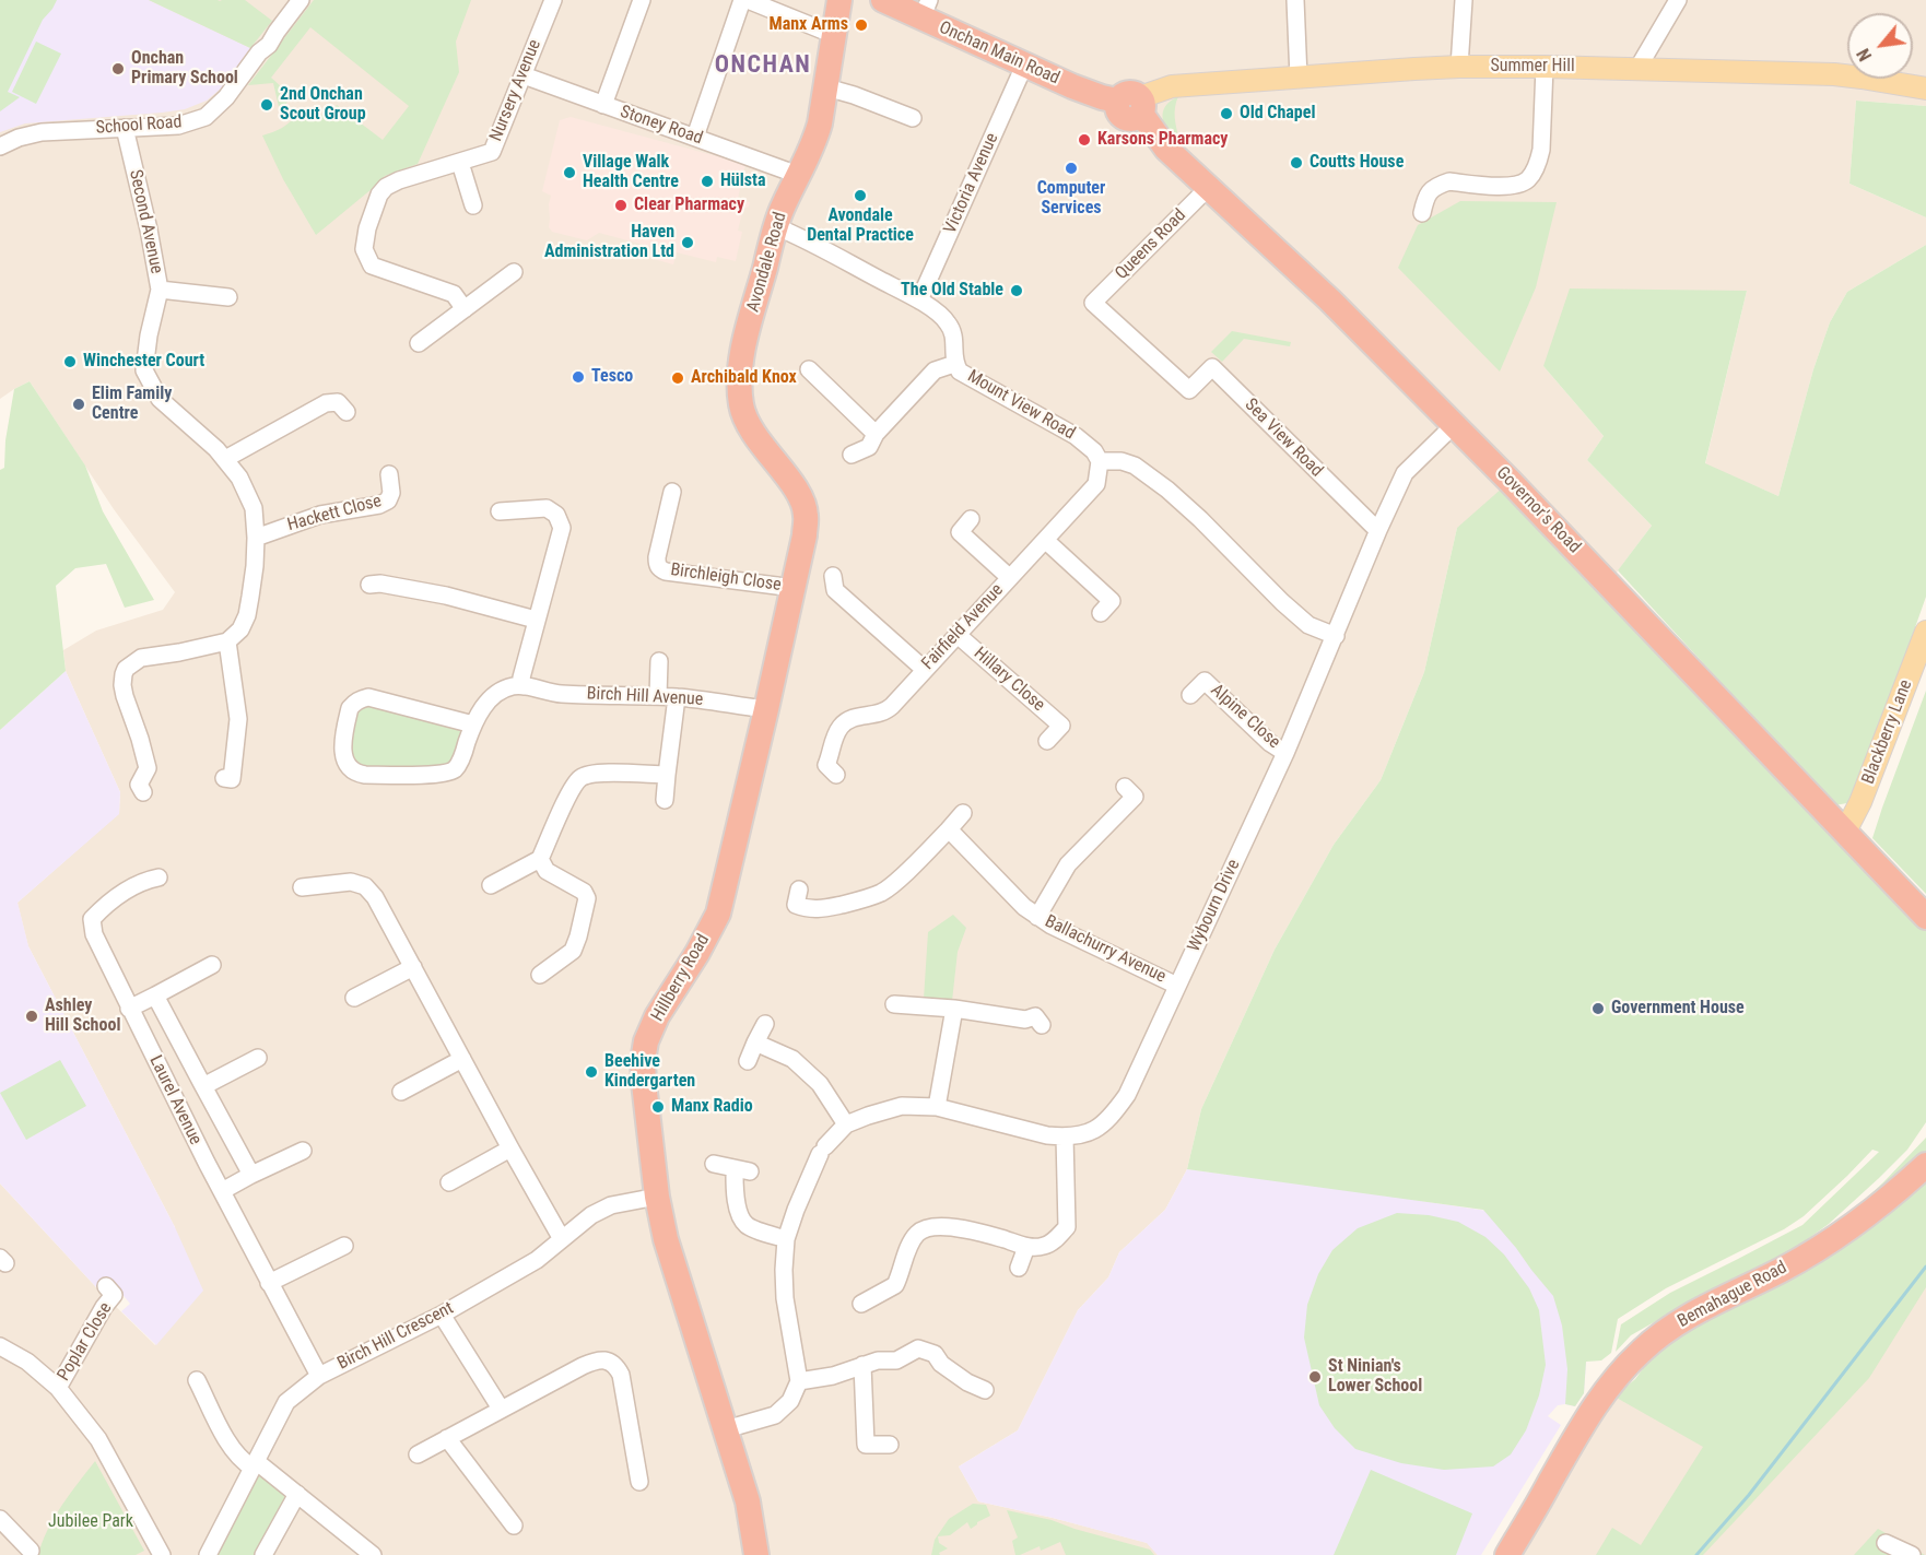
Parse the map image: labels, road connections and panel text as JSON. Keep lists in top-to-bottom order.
{
  "streets": {
    "highway": [
      "Onchan Main Road",
      "Avondale Road",
      "Governor's Road",
      "Hillberry Road",
      "Bemahague Road"
    ],
    "main road": ["Summer Hill", "Blackberry Lane"],
    "street": [
      "Nursery Avenue",
      "School Road",
      "Stoney Road",
      "Victoria Avenue",
      "Second Avenue",
      "Queens Road",
      "Mount View Road",
      "Sea View Road",
      "Hackett Close",
      "Birchleigh Close",
      "Fairfield Avenue",
      "Hillary Close",
      "Birch Hill Avenue",
      "Alpine Close",
      "Wybourn Drive",
      "Ballachurry Avenue",
      "Laurel Avenue",
      "Birch Hill Crescent",
      "Poplar Close"
    ]
  },
  "crossings": [
    ["Onchan Main Road", "Summer Hill"],
    ["Onchan Main Road", "Victoria Avenue"],
    ["Onchan Main Road", "Governor's Road"],
    ["Summer Hill", "Governor's Road"],
    ["Nursery Avenue", "Stoney Road"],
    ["School Road", "Second Avenue"],
    ["Stoney Road", "Avondale Road"],
    ["Victoria Avenue", "Mount View Road"],
    ["Second Avenue", "Hackett Close"],
    ["Queens Road", "Sea View Road"],
    ["Queens Road", "Governor's Road"],
    ["Avondale Road", "Mount View Road"],
    ["Avondale Road", "Hillberry Road"],
    ["Mount View Road", "Fairfield Avenue"],
    ["Sea View Road", "Wybourn Drive"],
    ["Governor's Road", "Blackberry Lane"],
    ["Governor's Road", "Wybourn Drive"],
    ["Birchleigh Close", "Hillberry Road"],
    ["Fairfield Avenue", "Hillary Close"],
    ["Birch Hill Avenue", "Hillberry Road"],
    ["Alpine Close", "Wybourn Drive"],
    ["Wybourn Drive", "Ballachurry Avenue"],
    ["Hillberry Road", "Birch Hill Crescent"],
    ["Laurel Avenue", "Birch Hill Crescent"]
  ],
  "districts": ["ONCHAN"],
  "parks": ["Jubilee Park"],
  "places": [
    "Manx Arms",
    "Onchan Primary School",
    "2nd Onchan Scout Group",
    "Old Chapel",
    "Karsons Pharmacy",
    "Coutts House",
    "Computer Services",
    "Village Walk Health Centre",
    "Hülsta",
    "Avondale Dental Practice",
    "Clear Pharmacy",
    "Haven Administration Ltd",
    "The Old Stable",
    "Winchester Court",
    "Tesco",
    "Archibald Knox",
    "Elim Family Centre",
    "Government House",
    "Ashley Hill School",
    "Beehive Kindergarten",
    "Manx Radio",
    "St Ninian's Lower School"
  ],
  "north": "bottom left"
}
